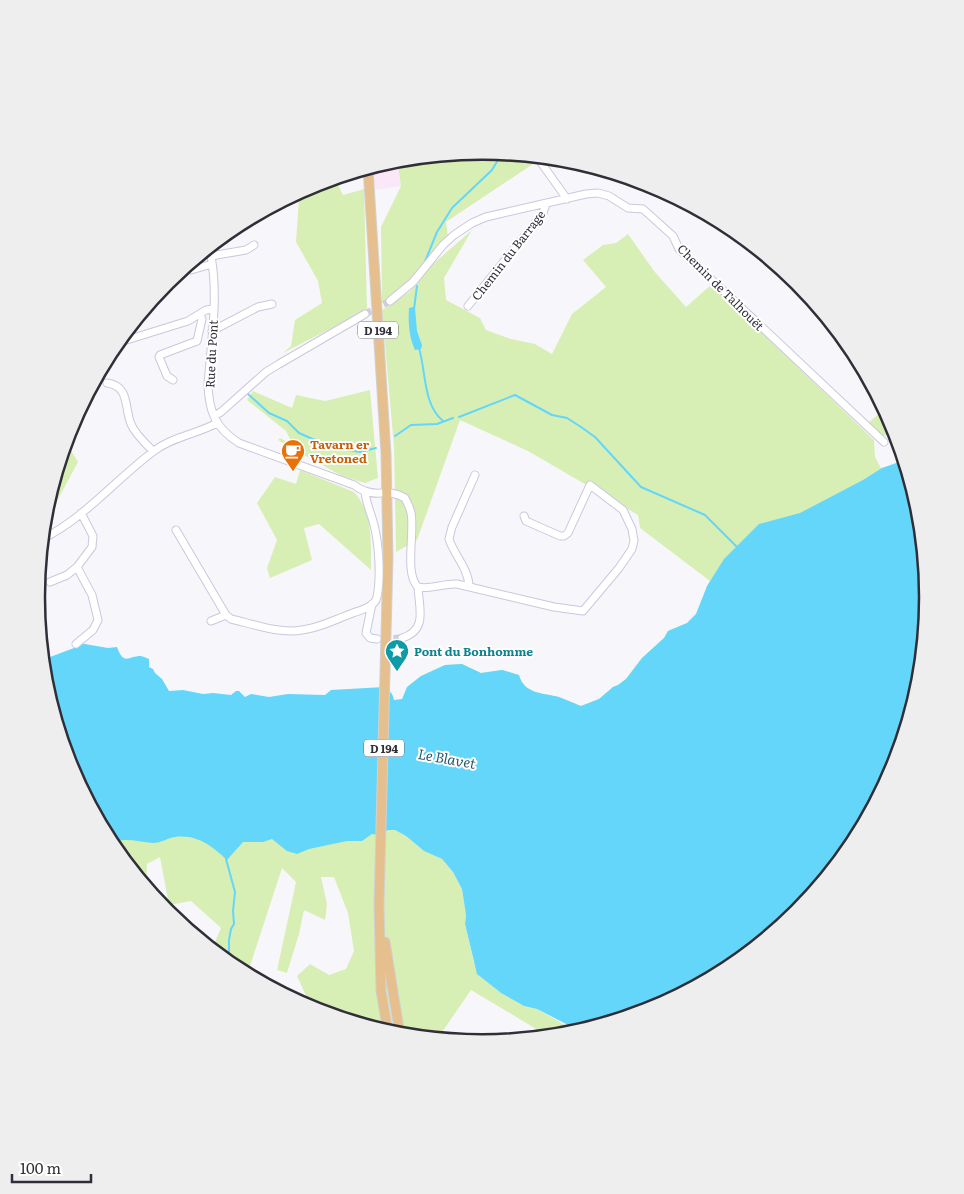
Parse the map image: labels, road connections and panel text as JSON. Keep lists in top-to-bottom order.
{
  "streets": {
    "main road": ["D 194"],
    "street": ["Chemin du Barrage", "Chemin de Talhouët", "Rue du Pont"]
  },
  "crossings": [
    ["Chemin du Barrage", "Chemin de Talhouët"]
  ],
  "water": ["Le Blavet"],
  "places": {
    "cafe": ["Tavarn er Vretoned"],
    "place": ["Pont du Bonhomme"]
  },
  "scale_bar": "100 m"
}
